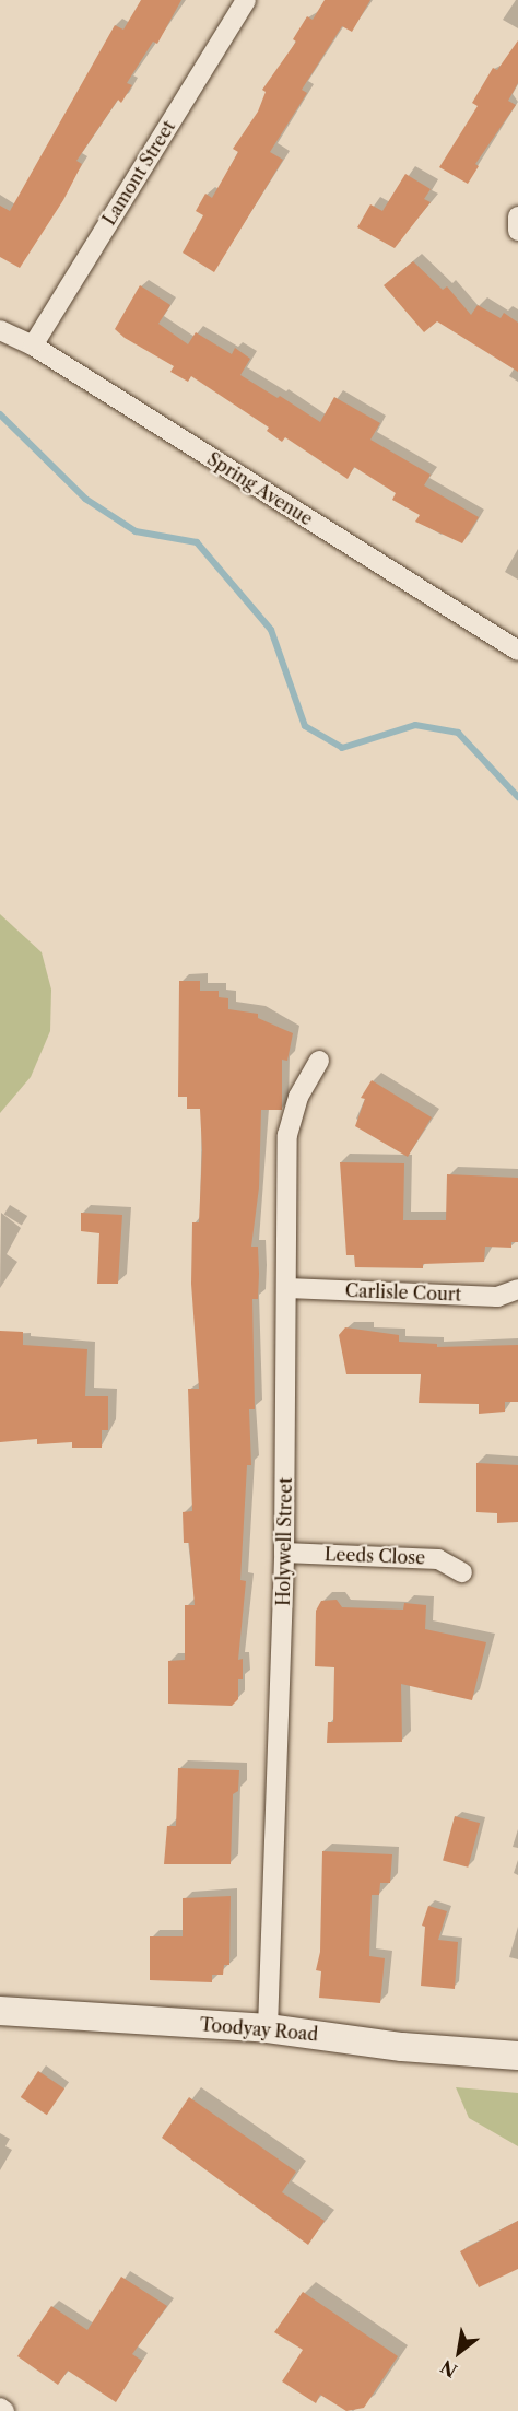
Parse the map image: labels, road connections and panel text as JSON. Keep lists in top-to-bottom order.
{
  "streets": {
    "main road": ["Toodyay Road"],
    "street": [
      "Lamont Street",
      "Spring Avenue",
      "Carlisle Court",
      "Holywell Street",
      "Leeds Close"
    ]
  },
  "crossings": [
    ["Lamont Street", "Spring Avenue"],
    ["Carlisle Court", "Holywell Street"],
    ["Holywell Street", "Leeds Close"],
    ["Holywell Street", "Toodyay Road"]
  ],
  "north": "bottom left"
}
